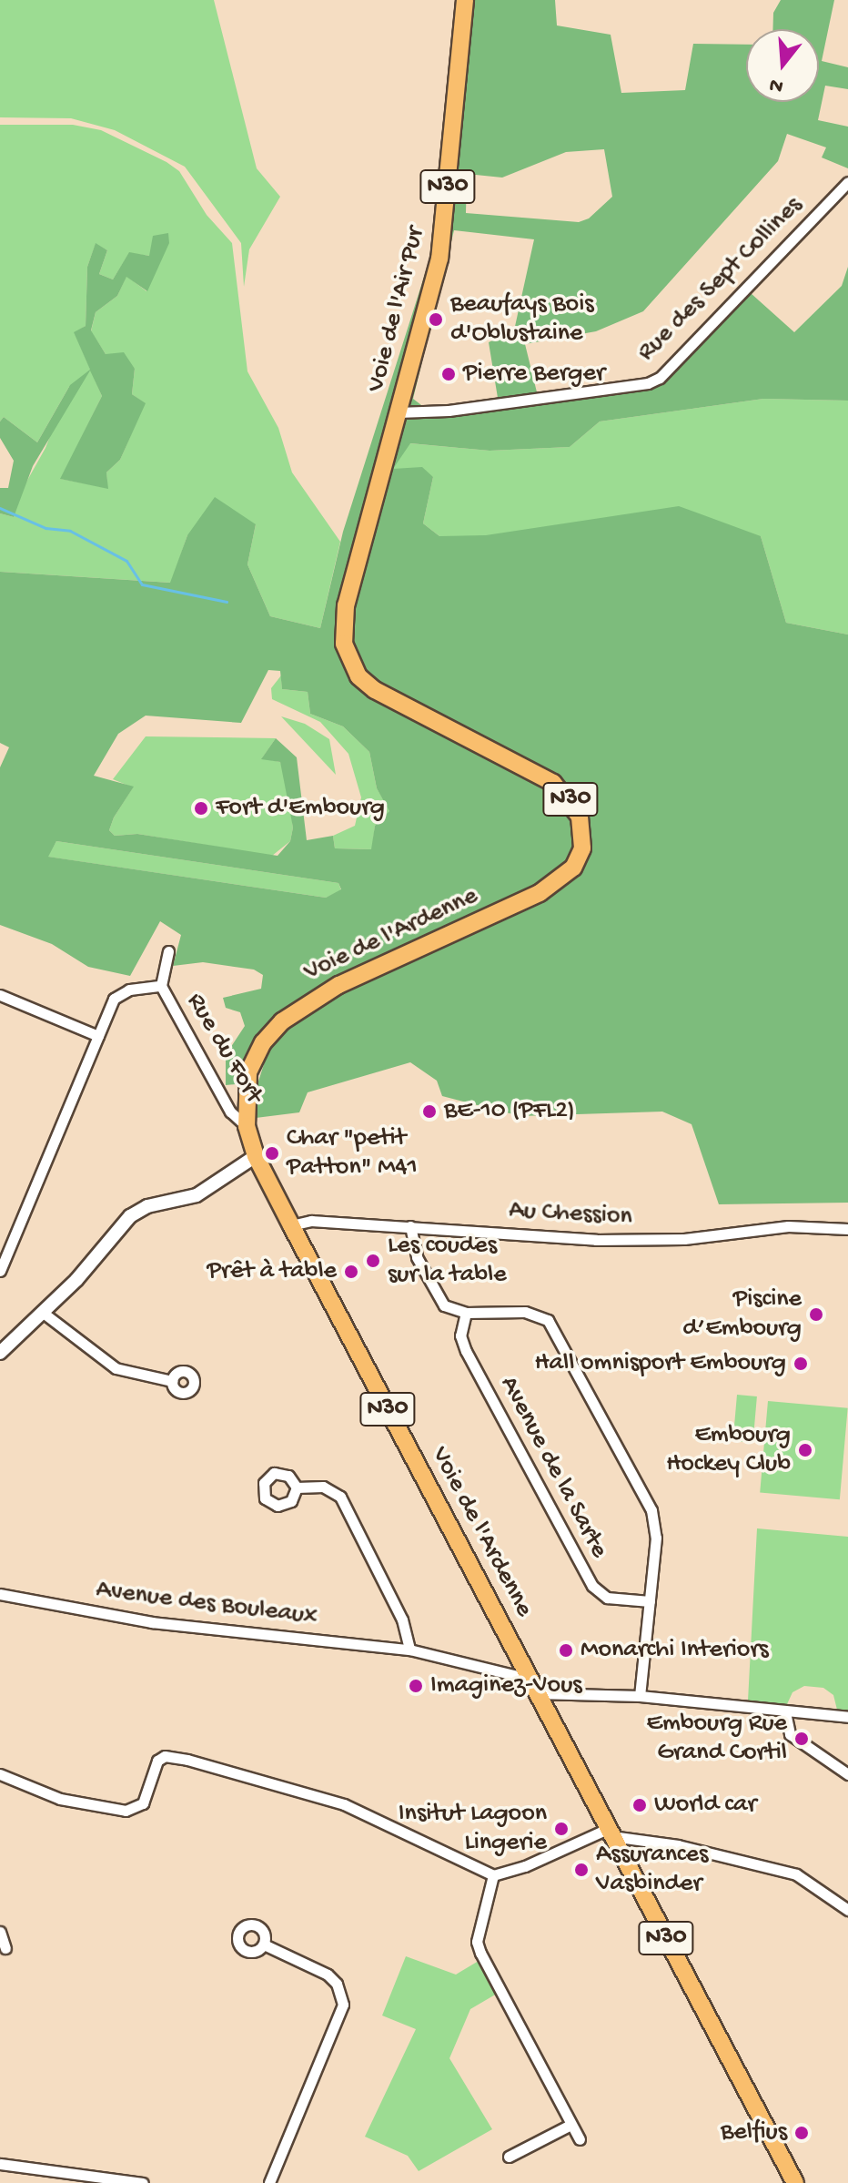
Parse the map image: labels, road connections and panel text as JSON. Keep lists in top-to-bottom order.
{
  "streets": {
    "main road": ["N30", "Voie de l'Air Pur", "Voie de l'Ardenne"],
    "street": [
      "Rue des Sept Collines",
      "Rue du Fort",
      "Au Chession",
      "Avenue de la Sarte",
      "Avenue des Bouleaux"
    ]
  },
  "crossings": [
    ["Rue des Sept Collines", "Voie de l'Air Pur"],
    ["Rue des Sept Collines", "Voie de l'Ardenne"],
    ["Voie de l'Air Pur", "Voie de l'Ardenne"],
    ["Voie de l'Ardenne", "Rue du Fort"],
    ["Voie de l'Ardenne", "Au Chession"],
    ["Voie de l'Ardenne", "Avenue des Bouleaux"]
  ],
  "places": [
    "Beaufays Bois d'Oblustaine",
    "Pierre Berger",
    "Fort d'Embourg",
    "BE-10 (PFL2)",
    "Char \"petit Patton\" M41",
    "Les coudes sur la table",
    "Prêt à table",
    "Piscine d’Embourg",
    "Hall omnisport Embourg",
    "Embourg Hockey Club",
    "Monarchi Interiors",
    "Imaginez-Vous",
    "Embourg Rue Grand Cortil",
    "World car",
    "Insitut Lagoon Lingerie",
    "Assurances Vasbinder",
    "Belfius"
  ],
  "north": "bottom"
}
